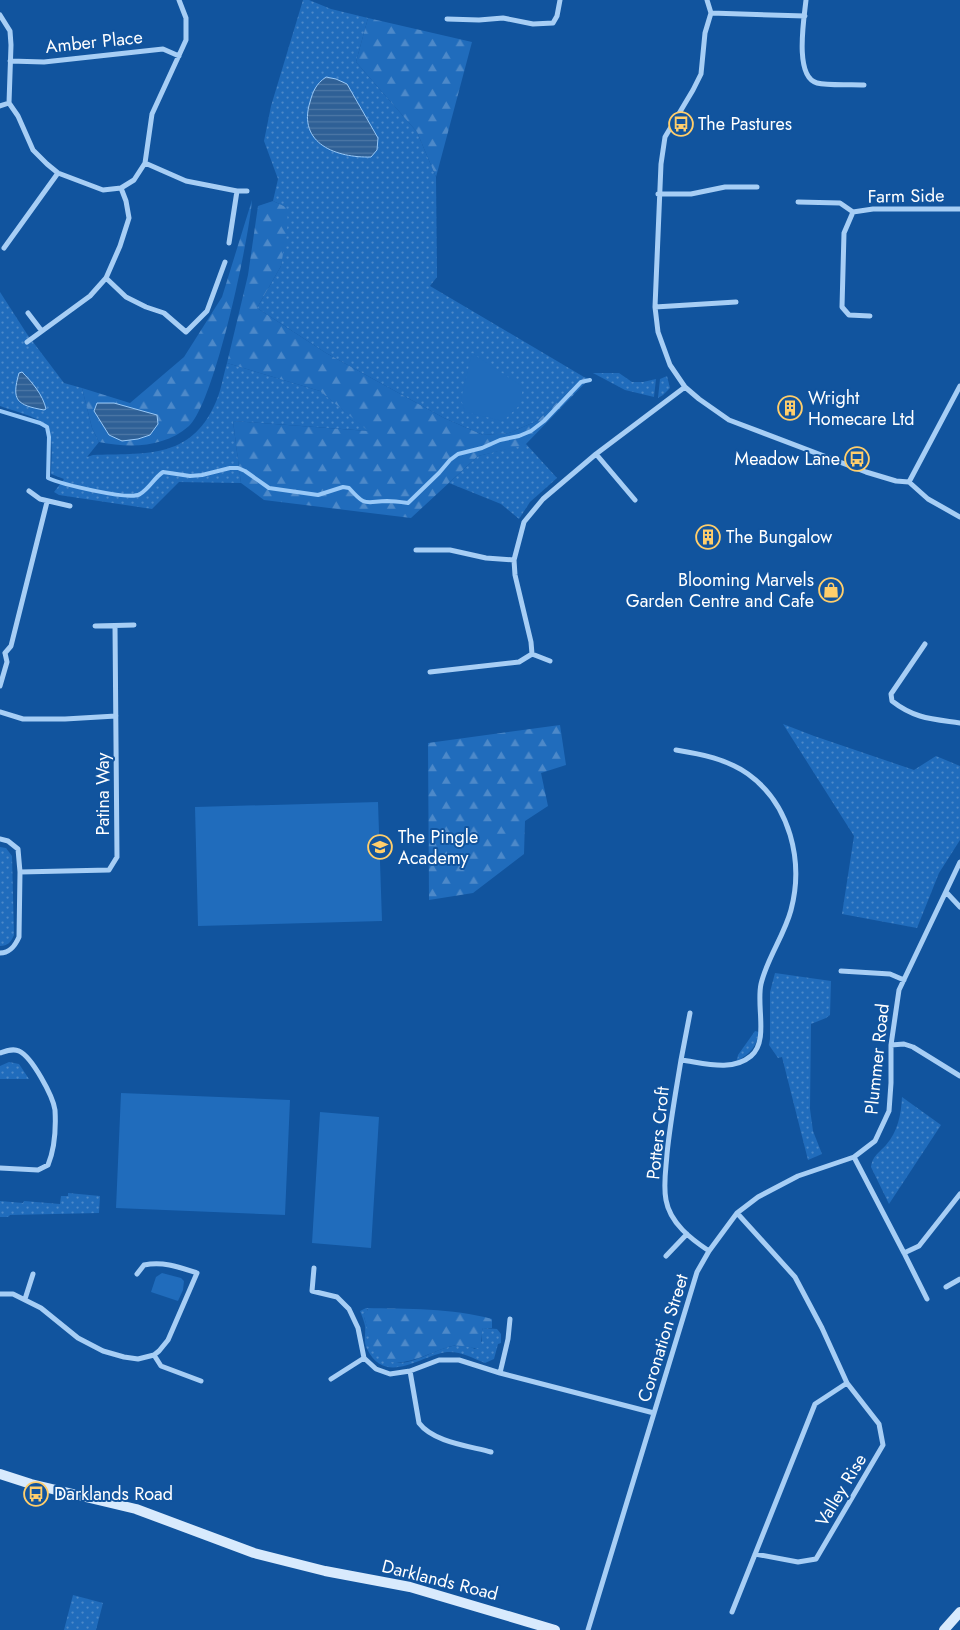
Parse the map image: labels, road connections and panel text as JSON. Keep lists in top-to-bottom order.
{
  "streets": {
    "street": [
      "Amber Place",
      "Farm Side",
      "Patina Way",
      "Plummer Road",
      "Potters Croft",
      "Coronation Street",
      "Valley Rise",
      "Darklands Road"
    ]
  },
  "crossings": [
    ["Plummer Road", "Coronation Street"],
    ["Potters Croft", "Coronation Street"],
    ["Coronation Street", "Valley Rise"]
  ],
  "places": {
    "bus stop": ["The Pastures", "Meadow Lane", "Darklands Road"],
    "building": ["Wright Homecare Ltd", "The Bungalow"],
    "shop": ["Blooming Marvels Garden Centre and Cafe"],
    "school or university": ["The Pingle Academy"]
  }
}
